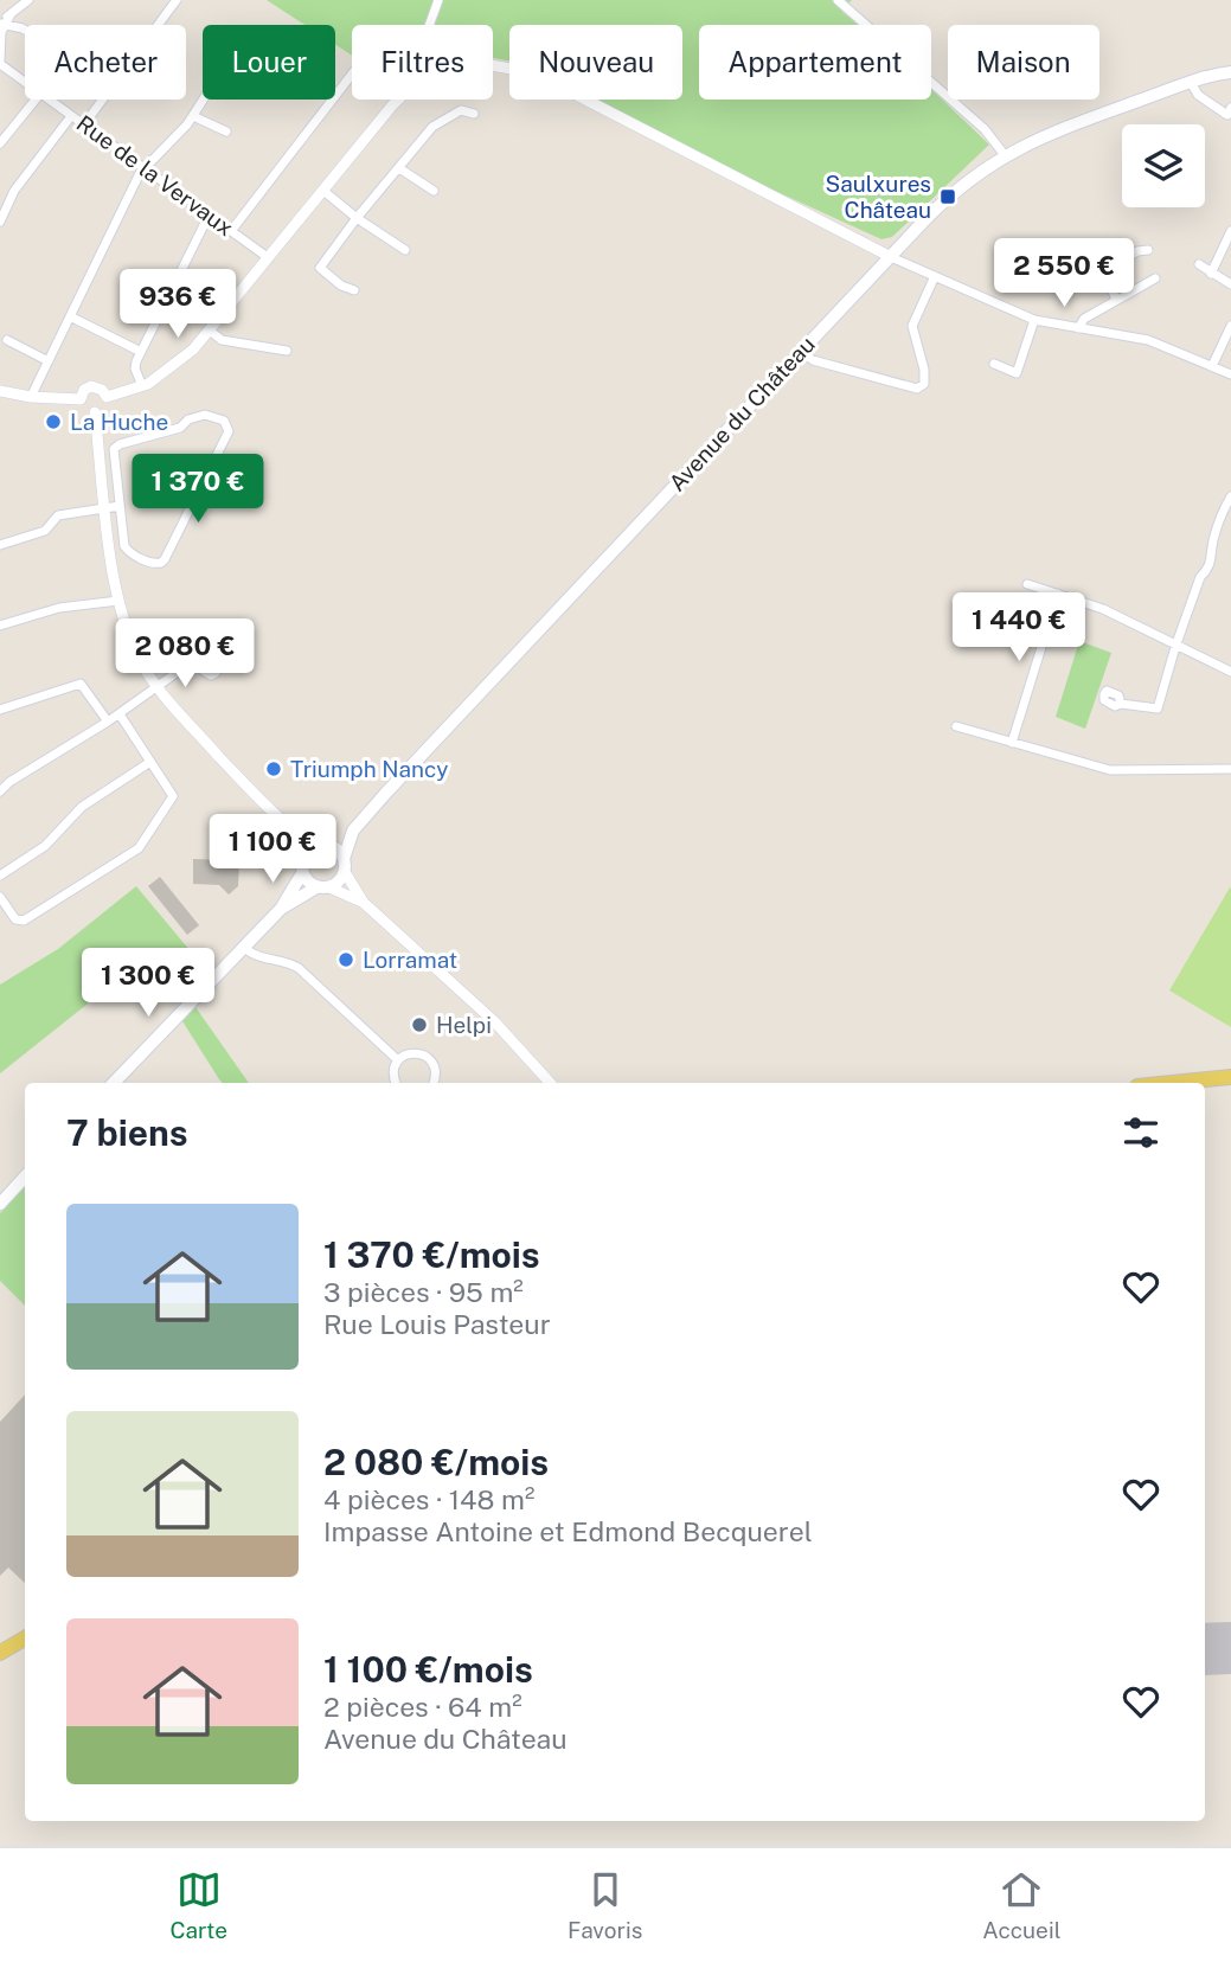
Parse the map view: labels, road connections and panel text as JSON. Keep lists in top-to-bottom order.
{
  "streets": {
    "main road": ["Avenue du Château"],
    "street": ["Rue de la Vervaux"]
  },
  "places": {
    "transit": ["Saulxures Château"],
    "other": [
      "La Huche",
      "Triumph Nancy",
      "Lorramat",
      "Helpi"
    ]
  },
  "page": {
    "chip": [
      "Acheter",
      "Louer",
      "Filtres",
      "Nouveau",
      "Appartement",
      "Maison"
    ],
    "price": [
      "2 550 €",
      "936 €",
      "1 370 €",
      "1 440 €",
      "2 080 €",
      "1 100 €",
      "1 300 €"
    ],
    "heading": "7 biens",
    "list": [
      {
        "name": "1 370 €/mois",
        "note": "3 pièces · 95 m² · Rue Louis Pasteur"
      },
      {
        "name": "2 080 €/mois",
        "note": "4 pièces · 148 m² · Impasse Antoine et Edmond Becquerel"
      },
      {
        "name": "1 100 €/mois",
        "note": "2 pièces · 64 m² · Avenue du Château"
      }
    ],
    "tabs": ["Carte", "Favoris", "Accueil"]
  }
}
